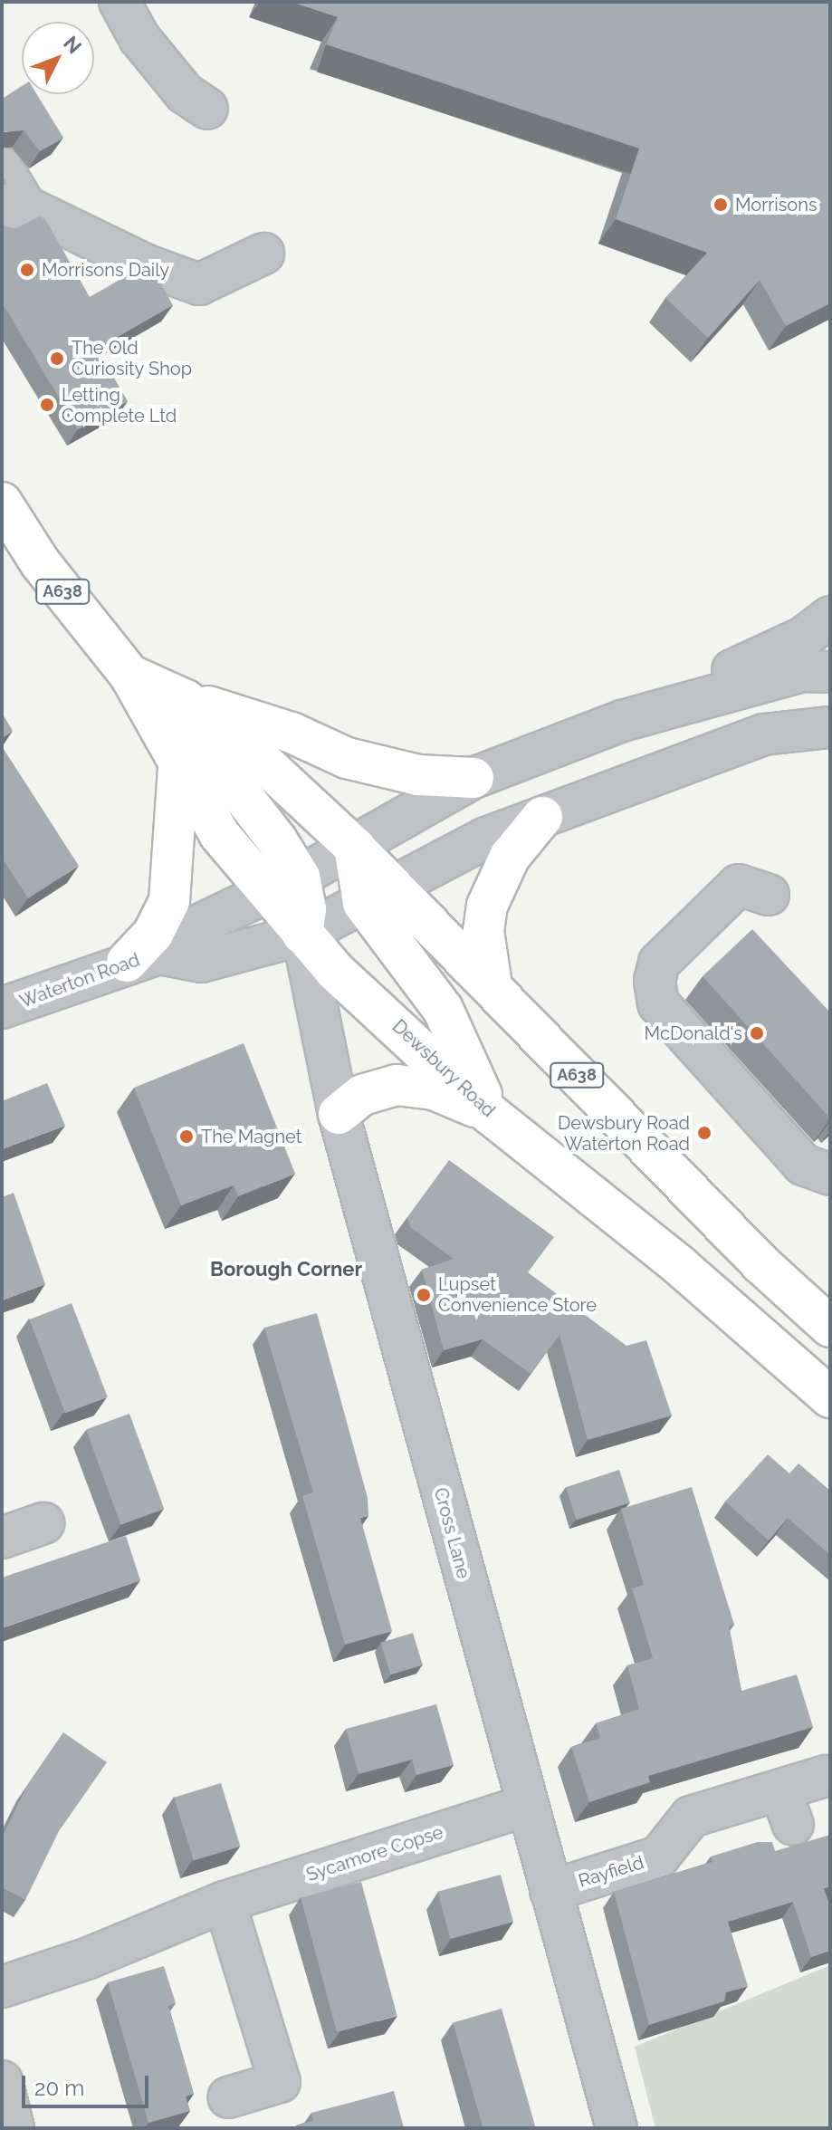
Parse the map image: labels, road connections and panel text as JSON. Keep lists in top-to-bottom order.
{
  "streets": {
    "highway": ["A638", "Dewsbury Road"],
    "street": [
      "Waterton Road",
      "Cross Lane",
      "Sycamore Copse",
      "Rayfield"
    ]
  },
  "crossings": [
    ["A638", "Waterton Road"],
    ["Waterton Road", "Dewsbury Road"],
    ["Waterton Road", "Cross Lane"],
    ["Dewsbury Road", "Cross Lane"],
    ["Cross Lane", "Sycamore Copse"],
    ["Cross Lane", "Rayfield"]
  ],
  "districts": ["Borough Corner"],
  "places": [
    "Morrisons",
    "Morrisons Daily",
    "The Old Curiosity Shop",
    "Letting Complete Ltd",
    "McDonald's",
    "Dewsbury Road Waterton Road",
    "The Magnet",
    "Lupset Convenience Store"
  ],
  "scale_bar": "20 m",
  "north": "top right"
}
